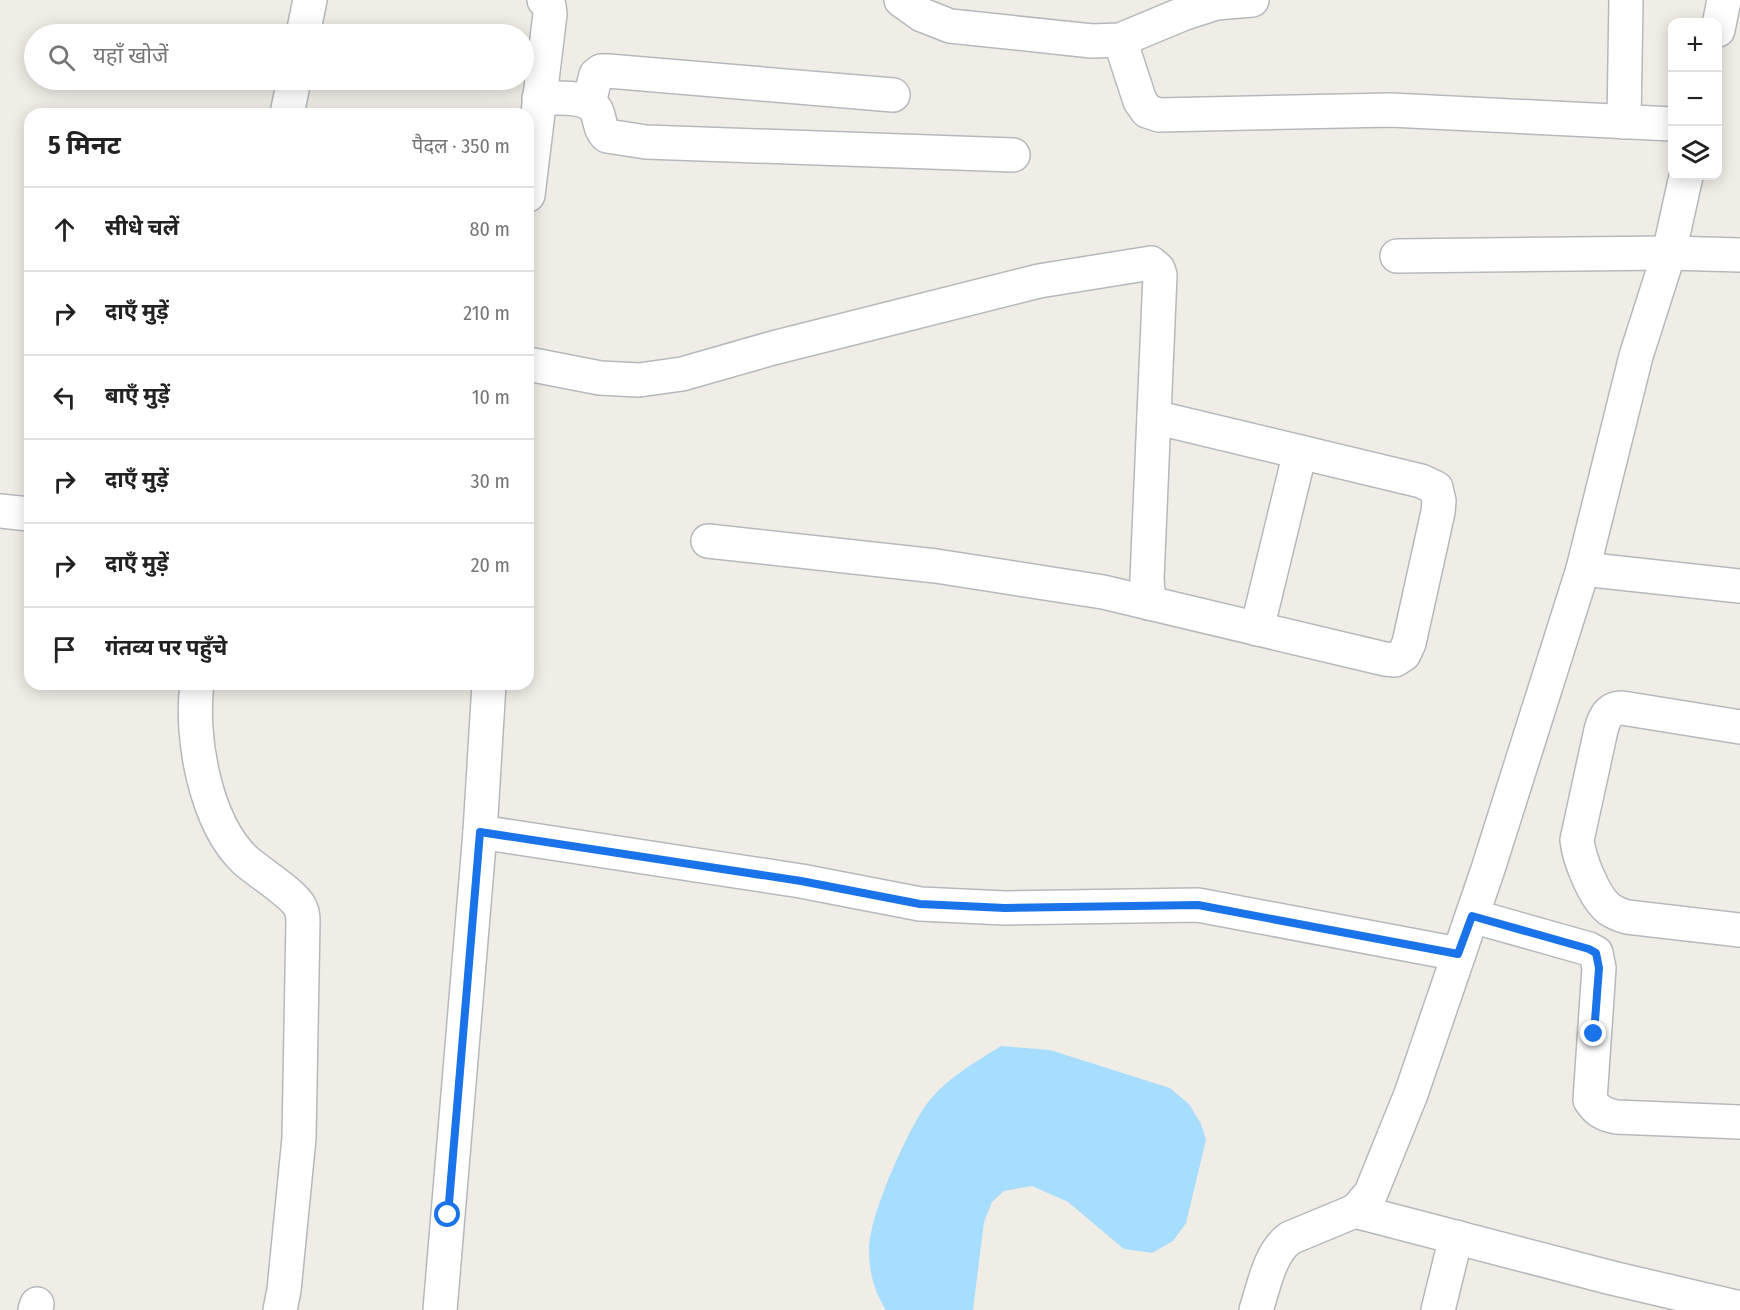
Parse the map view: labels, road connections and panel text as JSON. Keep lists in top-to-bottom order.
{
  "page": {
    "map_buttons": ["+", "−"],
    "search": "यहाँ खोजें",
    "heading": ["5 मिनट", "पैदल · 350 m"],
    "list": [
      ["सीधे चलें", "80 m"],
      ["दाएँ मुड़ें", "210 m"],
      ["बाएँ मुड़ें", "10 m"],
      ["दाएँ मुड़ें", "30 m"],
      ["दाएँ मुड़ें", "20 m"],
      "गंतव्य पर पहुँचे"
    ]
  }
}
